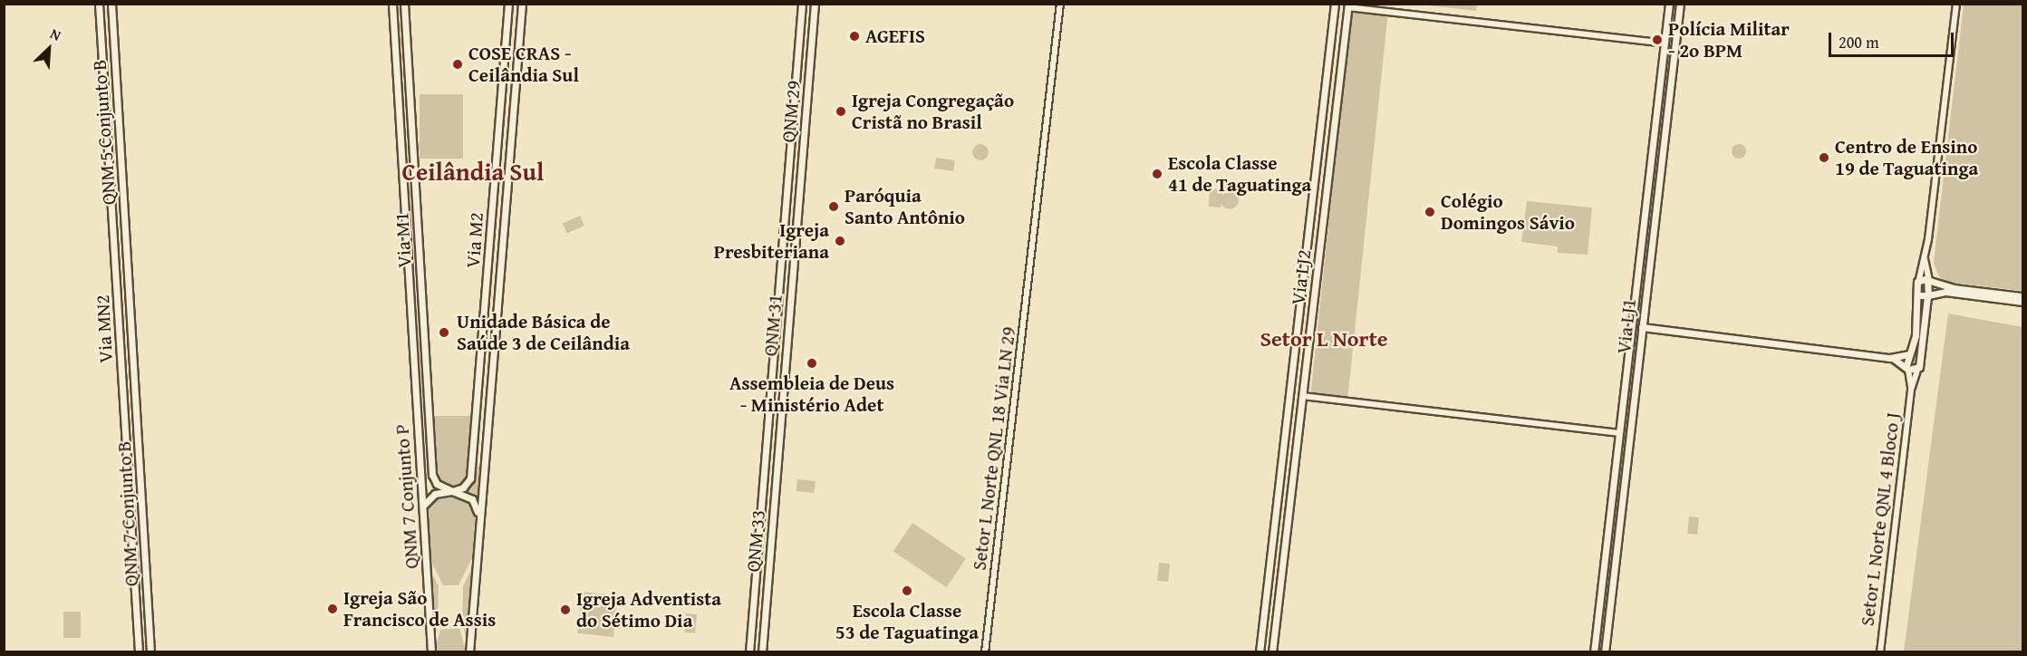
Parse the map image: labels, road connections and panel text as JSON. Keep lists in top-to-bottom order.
{
  "streets": {
    "main road": [
      "QNM 29",
      "QNM 5 Conjunto B",
      "Via M1",
      "Via M2",
      "Via LJ2",
      "QNM 31",
      "Via LJ1",
      "Via MN2",
      "QNM 7 Conjunto P",
      "QNM 7 Conjunto B",
      "QNM 33"
    ],
    "street": ["Setor L Norte QNL 18 Via LN 29", "Setor L Norte QNL 4 Bloco J"]
  },
  "crossings": [
    ["QNM 29", "QNM 31"],
    ["QNM 5 Conjunto B", "QNM 7 Conjunto B"],
    ["Via M1", "Via M2"],
    ["Via M1", "QNM 7 Conjunto P"],
    ["QNM 31", "QNM 33"]
  ],
  "districts": ["Ceilândia Sul", "Setor L Norte"],
  "places": [
    "AGEFIS",
    "Polícia Militar - 2o BPM",
    "COSE CRAS - Ceilândia Sul",
    "Igreja Congregação Cristã no Brasil",
    "Centro de Ensino 19 de Taguatinga",
    "Escola Classe 41 de Taguatinga",
    "Paróquia Santo Antônio",
    "Colégio Domingos Sávio",
    "Igreja Presbiteriana",
    "Unidade Básica de Saúde 3 de Ceilândia",
    "Assembleia de Deus - Ministério Adet",
    "Escola Classe 53 de Taguatinga",
    "Igreja São Francisco de Assis",
    "Igreja Adventista do Sétimo Dia"
  ],
  "scale_bar": "200 m",
  "north": "top right"
}
